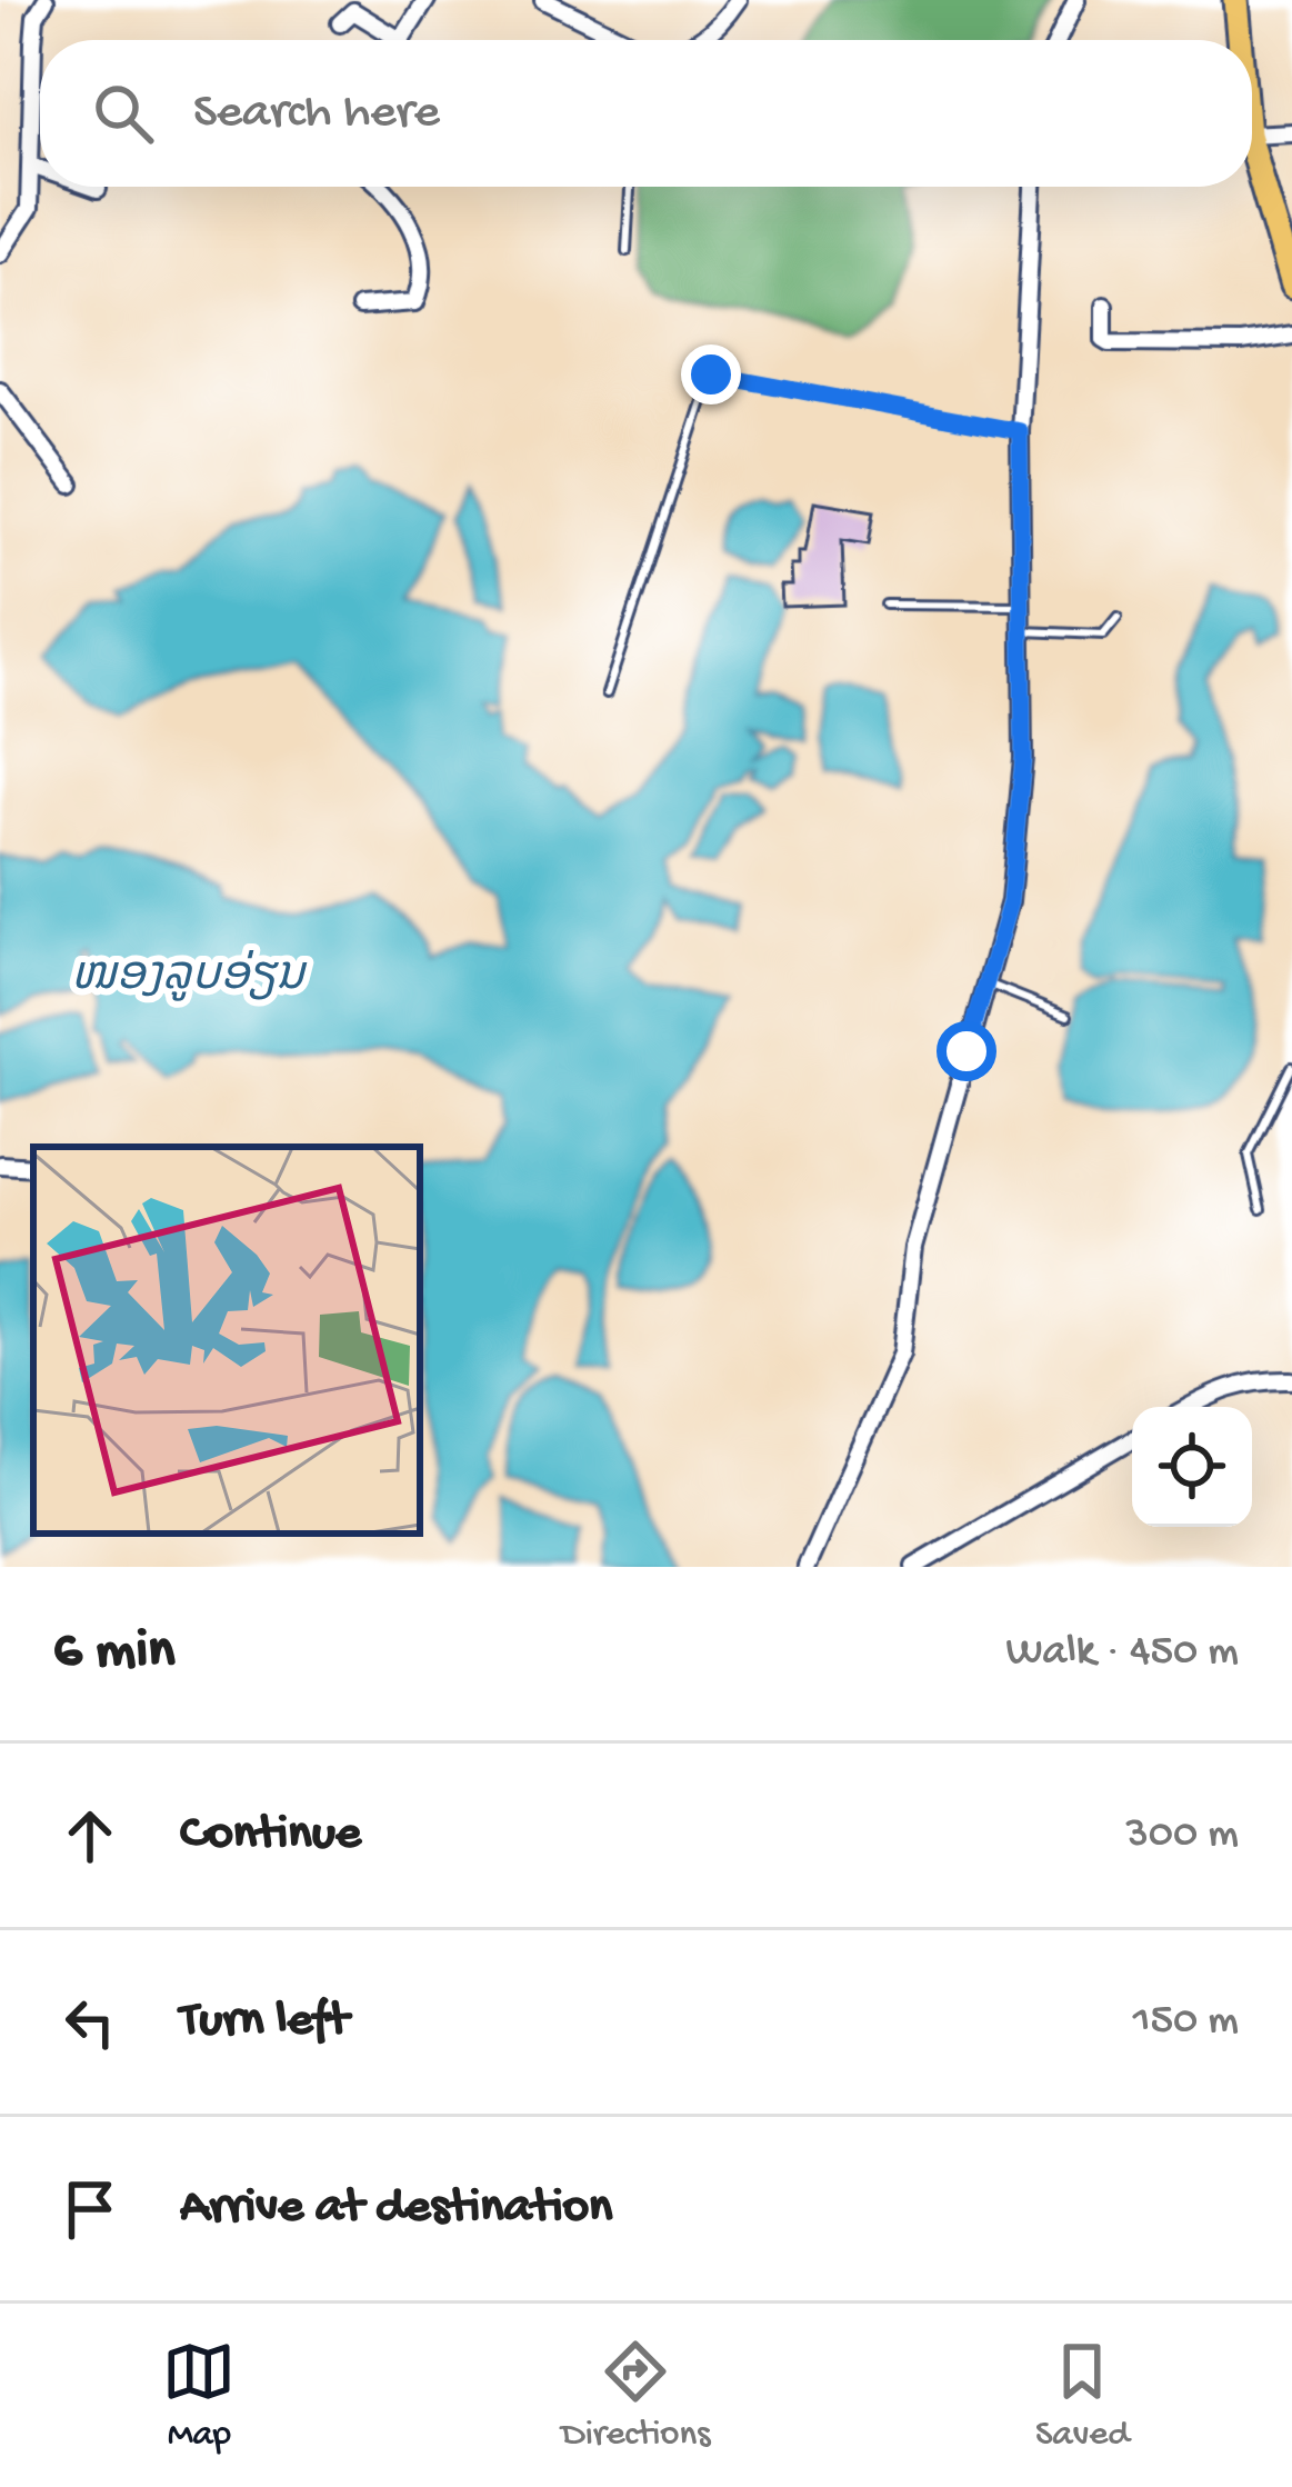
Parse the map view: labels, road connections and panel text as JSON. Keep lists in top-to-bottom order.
{
  "water": ["ໜອງລູບອ່ຽນ"],
  "page": {
    "search": "Search here",
    "heading": ["6 min", "Walk · 450 m"],
    "list": [
      ["Continue", "300 m"],
      ["Turn left", "150 m"],
      "Arrive at destination"
    ],
    "nav": ["Map", "Directions", "Saved"]
  }
}
